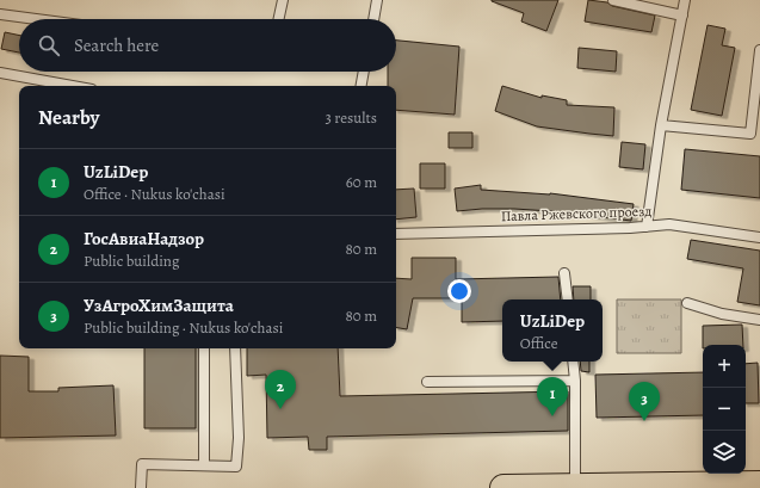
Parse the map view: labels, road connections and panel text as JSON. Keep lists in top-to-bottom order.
{
  "streets": {
    "lane": ["Павла Ржевского проезд"]
  },
  "page": {
    "search": "Search here",
    "heading": ["Nearby", "3 results"],
    "list": [
      {
        "mark": "1",
        "name": "UzLiDep",
        "note": "Office · Nukus ko'chasi",
        "value": "60 m"
      },
      {
        "mark": "2",
        "name": "ГосАвиаНадзор",
        "note": "Public building",
        "value": "80 m"
      },
      {
        "mark": "3",
        "name": "УзАгроХимЗащита",
        "note": "Public building · Nukus ko'chasi",
        "value": "80 m"
      }
    ],
    "popup": ["UzLiDep", "Office"],
    "map_buttons": ["+", "−"],
    "pins": ["2", "1", "3"]
  }
}
